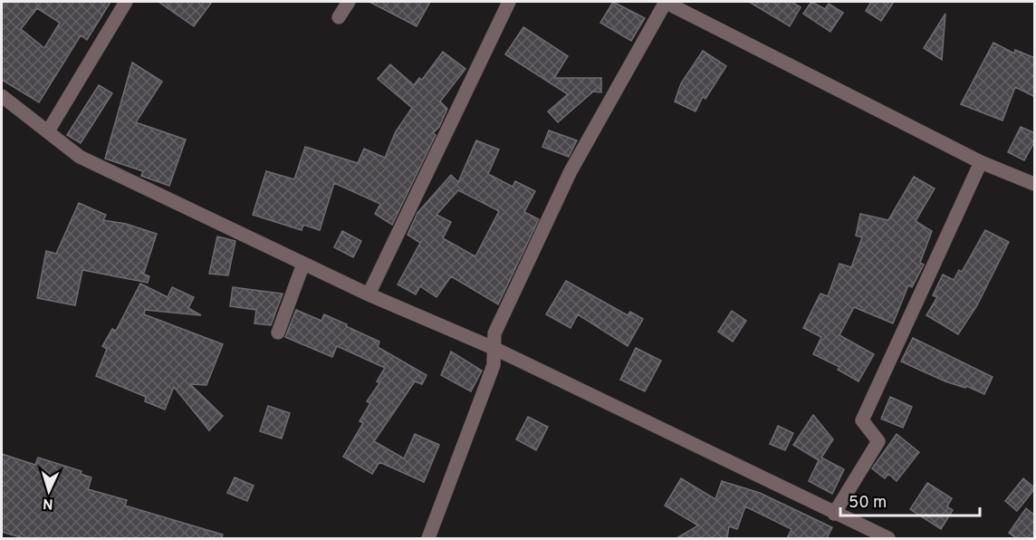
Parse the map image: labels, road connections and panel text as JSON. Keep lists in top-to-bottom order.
{
  "scale_bar": "50 m",
  "north": "bottom"
}
